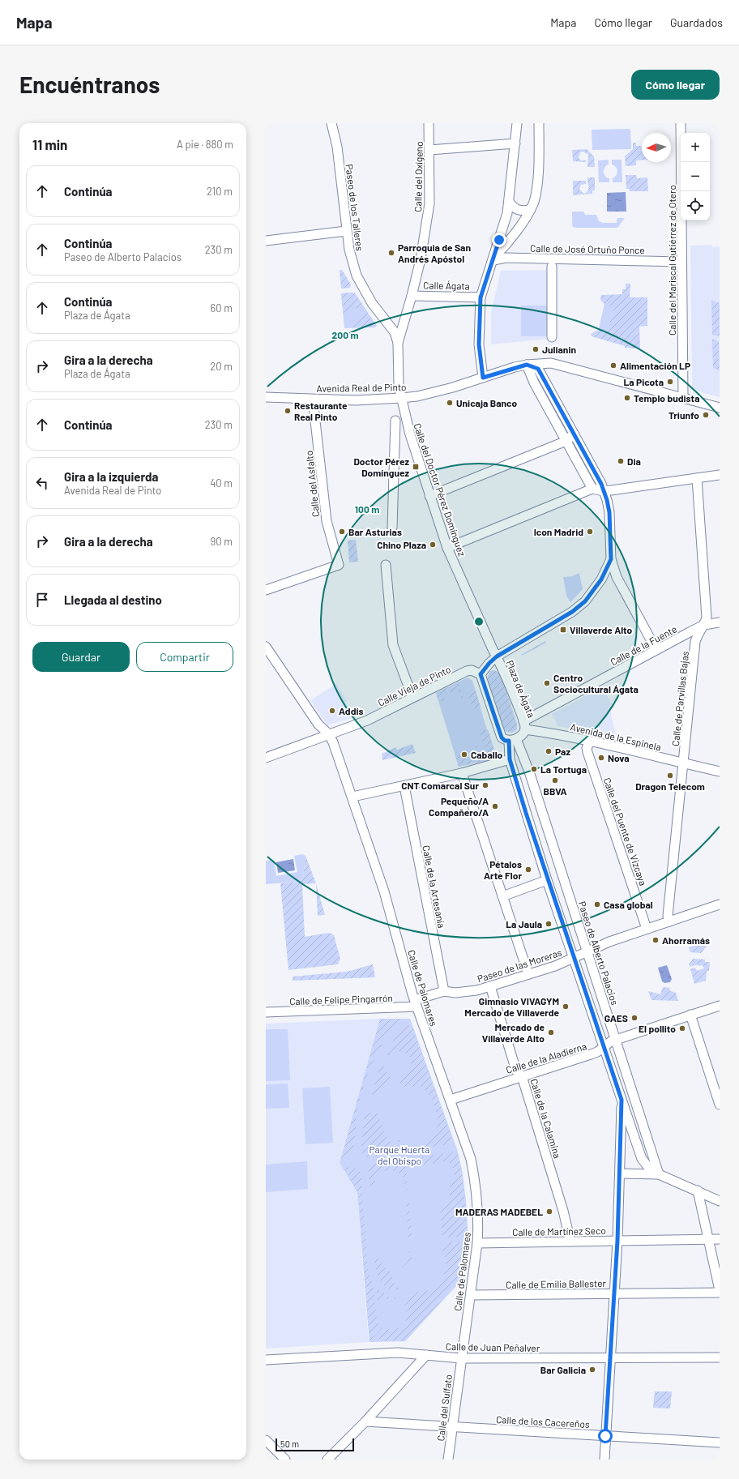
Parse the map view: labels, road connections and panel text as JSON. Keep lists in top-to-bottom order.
{
  "streets": {
    "street": [
      "Calle del Oxígeno",
      "Paseo de los Talleres",
      "Calle de José Ortuño Ponce",
      "Calle del Mariscal Gutiérrez de Otero",
      "Calle Ágata",
      "Avenida Real de Pinto",
      "Calle del Asfalto",
      "Calle del Doctor Pérez Domínguez",
      "Calle de la Fuente",
      "Calle Vieja de Pinto",
      "Plaza de Ágata",
      "Calle de Parvillas Bajas",
      "Avenida de la Espinela",
      "Calle del Puente de Vizcaya",
      "Calle de la Artesanía",
      "Paseo de Alberto Palacios",
      "Paseo de las Moreras",
      "Calle de Palomares",
      "Calle de Felipe Pingarrón",
      "Calle de la Aladierna",
      "Calle de la Calamina",
      "Calle de Martínez Seco",
      "Calle de Emilia Ballester",
      "Calle de Juan Peñalver",
      "Calle del Sulfato",
      "Calle de los Cacereños"
    ]
  },
  "crossings": [
    ["Calle del Oxígeno", "Paseo de los Talleres"],
    ["Calle del Oxígeno", "Calle Ágata"],
    ["Paseo de los Talleres", "Avenida Real de Pinto"],
    ["Paseo de los Talleres", "Calle del Doctor Pérez Domínguez"],
    ["Calle de José Ortuño Ponce", "Calle del Mariscal Gutiérrez de Otero"],
    ["Calle del Mariscal Gutiérrez de Otero", "Avenida Real de Pinto"],
    ["Avenida Real de Pinto", "Calle del Asfalto"],
    ["Avenida Real de Pinto", "Calle del Doctor Pérez Domínguez"],
    ["Calle del Doctor Pérez Domínguez", "Plaza de Ágata"],
    ["Calle de la Fuente", "Plaza de Ágata"],
    ["Calle de la Fuente", "Calle de Parvillas Bajas"],
    ["Calle de la Fuente", "Avenida de la Espinela"],
    ["Calle Vieja de Pinto", "Plaza de Ágata"],
    ["Calle Vieja de Pinto", "Calle de Palomares"],
    ["Plaza de Ágata", "Avenida de la Espinela"],
    ["Plaza de Ágata", "Paseo de Alberto Palacios"],
    ["Calle de Parvillas Bajas", "Avenida de la Espinela"],
    ["Calle de Parvillas Bajas", "Paseo de las Moreras"],
    ["Avenida de la Espinela", "Calle del Puente de Vizcaya"],
    ["Calle del Puente de Vizcaya", "Paseo de las Moreras"],
    ["Calle de la Artesanía", "Paseo de las Moreras"],
    ["Paseo de Alberto Palacios", "Paseo de las Moreras"],
    ["Paseo de Alberto Palacios", "Calle de la Aladierna"],
    ["Paseo de las Moreras", "Calle de Palomares"],
    ["Paseo de las Moreras", "Calle de Felipe Pingarrón"],
    ["Paseo de las Moreras", "Calle de la Calamina"],
    ["Calle de Palomares", "Calle de Felipe Pingarrón"],
    ["Calle de Palomares", "Calle de la Aladierna"],
    ["Calle de Palomares", "Calle de Martínez Seco"],
    ["Calle de Palomares", "Calle de Emilia Ballester"],
    ["Calle de Palomares", "Calle de Juan Peñalver"],
    ["Calle de Palomares", "Calle del Sulfato"],
    ["Calle de la Aladierna", "Calle de la Calamina"],
    ["Calle de la Calamina", "Calle de Martínez Seco"],
    ["Calle de Juan Peñalver", "Calle del Sulfato"],
    ["Calle del Sulfato", "Calle de los Cacereños"]
  ],
  "parks": ["Parque Huerta del Obispo"],
  "places": {
    "other": [
      "Parroquia de San Andrés Apóstol",
      "Julianin",
      "Alimentación LP",
      "La Picota",
      "Templo budista",
      "Unicaja Banco",
      "Restaurante Real Pinto",
      "Triunfo",
      "Dia",
      "Bar Asturias",
      "Icon Madrid",
      "Chino Plaza",
      "Centro Sociocultural Ágata",
      "Addis",
      "Paz",
      "Caballo",
      "Nova",
      "La Tortuga",
      "Dragon Telecom",
      "BBVA",
      "CNT Comarcal Sur",
      "Pequeño/A Compañero/A",
      "Pétalos Arte Flor",
      "Casa global",
      "La Jaula",
      "Ahorramás",
      "Gimnasio VIVAGYM Mercado de Villaverde",
      "GAES",
      "El pollito",
      "Mercado de Villaverde Alto",
      "MADERAS MADEBEL",
      "Bar Galicia"
    ],
    "transit": ["Doctor Pérez Domínguez", "Villaverde Alto"]
  },
  "scale_bar": "50 m",
  "north": "left",
  "page": {
    "header": "Mapa",
    "nav": ["Mapa", "Cómo llegar", "Guardados"],
    "buttons": [
      "Cómo llegar",
      ["Guardar", "Compartir"]
    ],
    "title": "Encuéntranos",
    "heading": ["11 min", "A pie · 880 m"],
    "map_buttons": ["+", "−"],
    "list": [
      ["Continúa", "210 m"],
      ["Continúa", "Paseo de Alberto Palacios", "230 m"],
      ["Continúa", "Plaza de Ágata", "60 m"],
      ["Gira a la derecha", "Plaza de Ágata", "20 m"],
      ["Continúa", "230 m"],
      ["Gira a la izquierda", "Avenida Real de Pinto", "40 m"],
      ["Gira a la derecha", "90 m"],
      "Llegada al destino"
    ],
    "scale": "50 m"
  },
  "rings": ["200 m", "100 m"]
}
